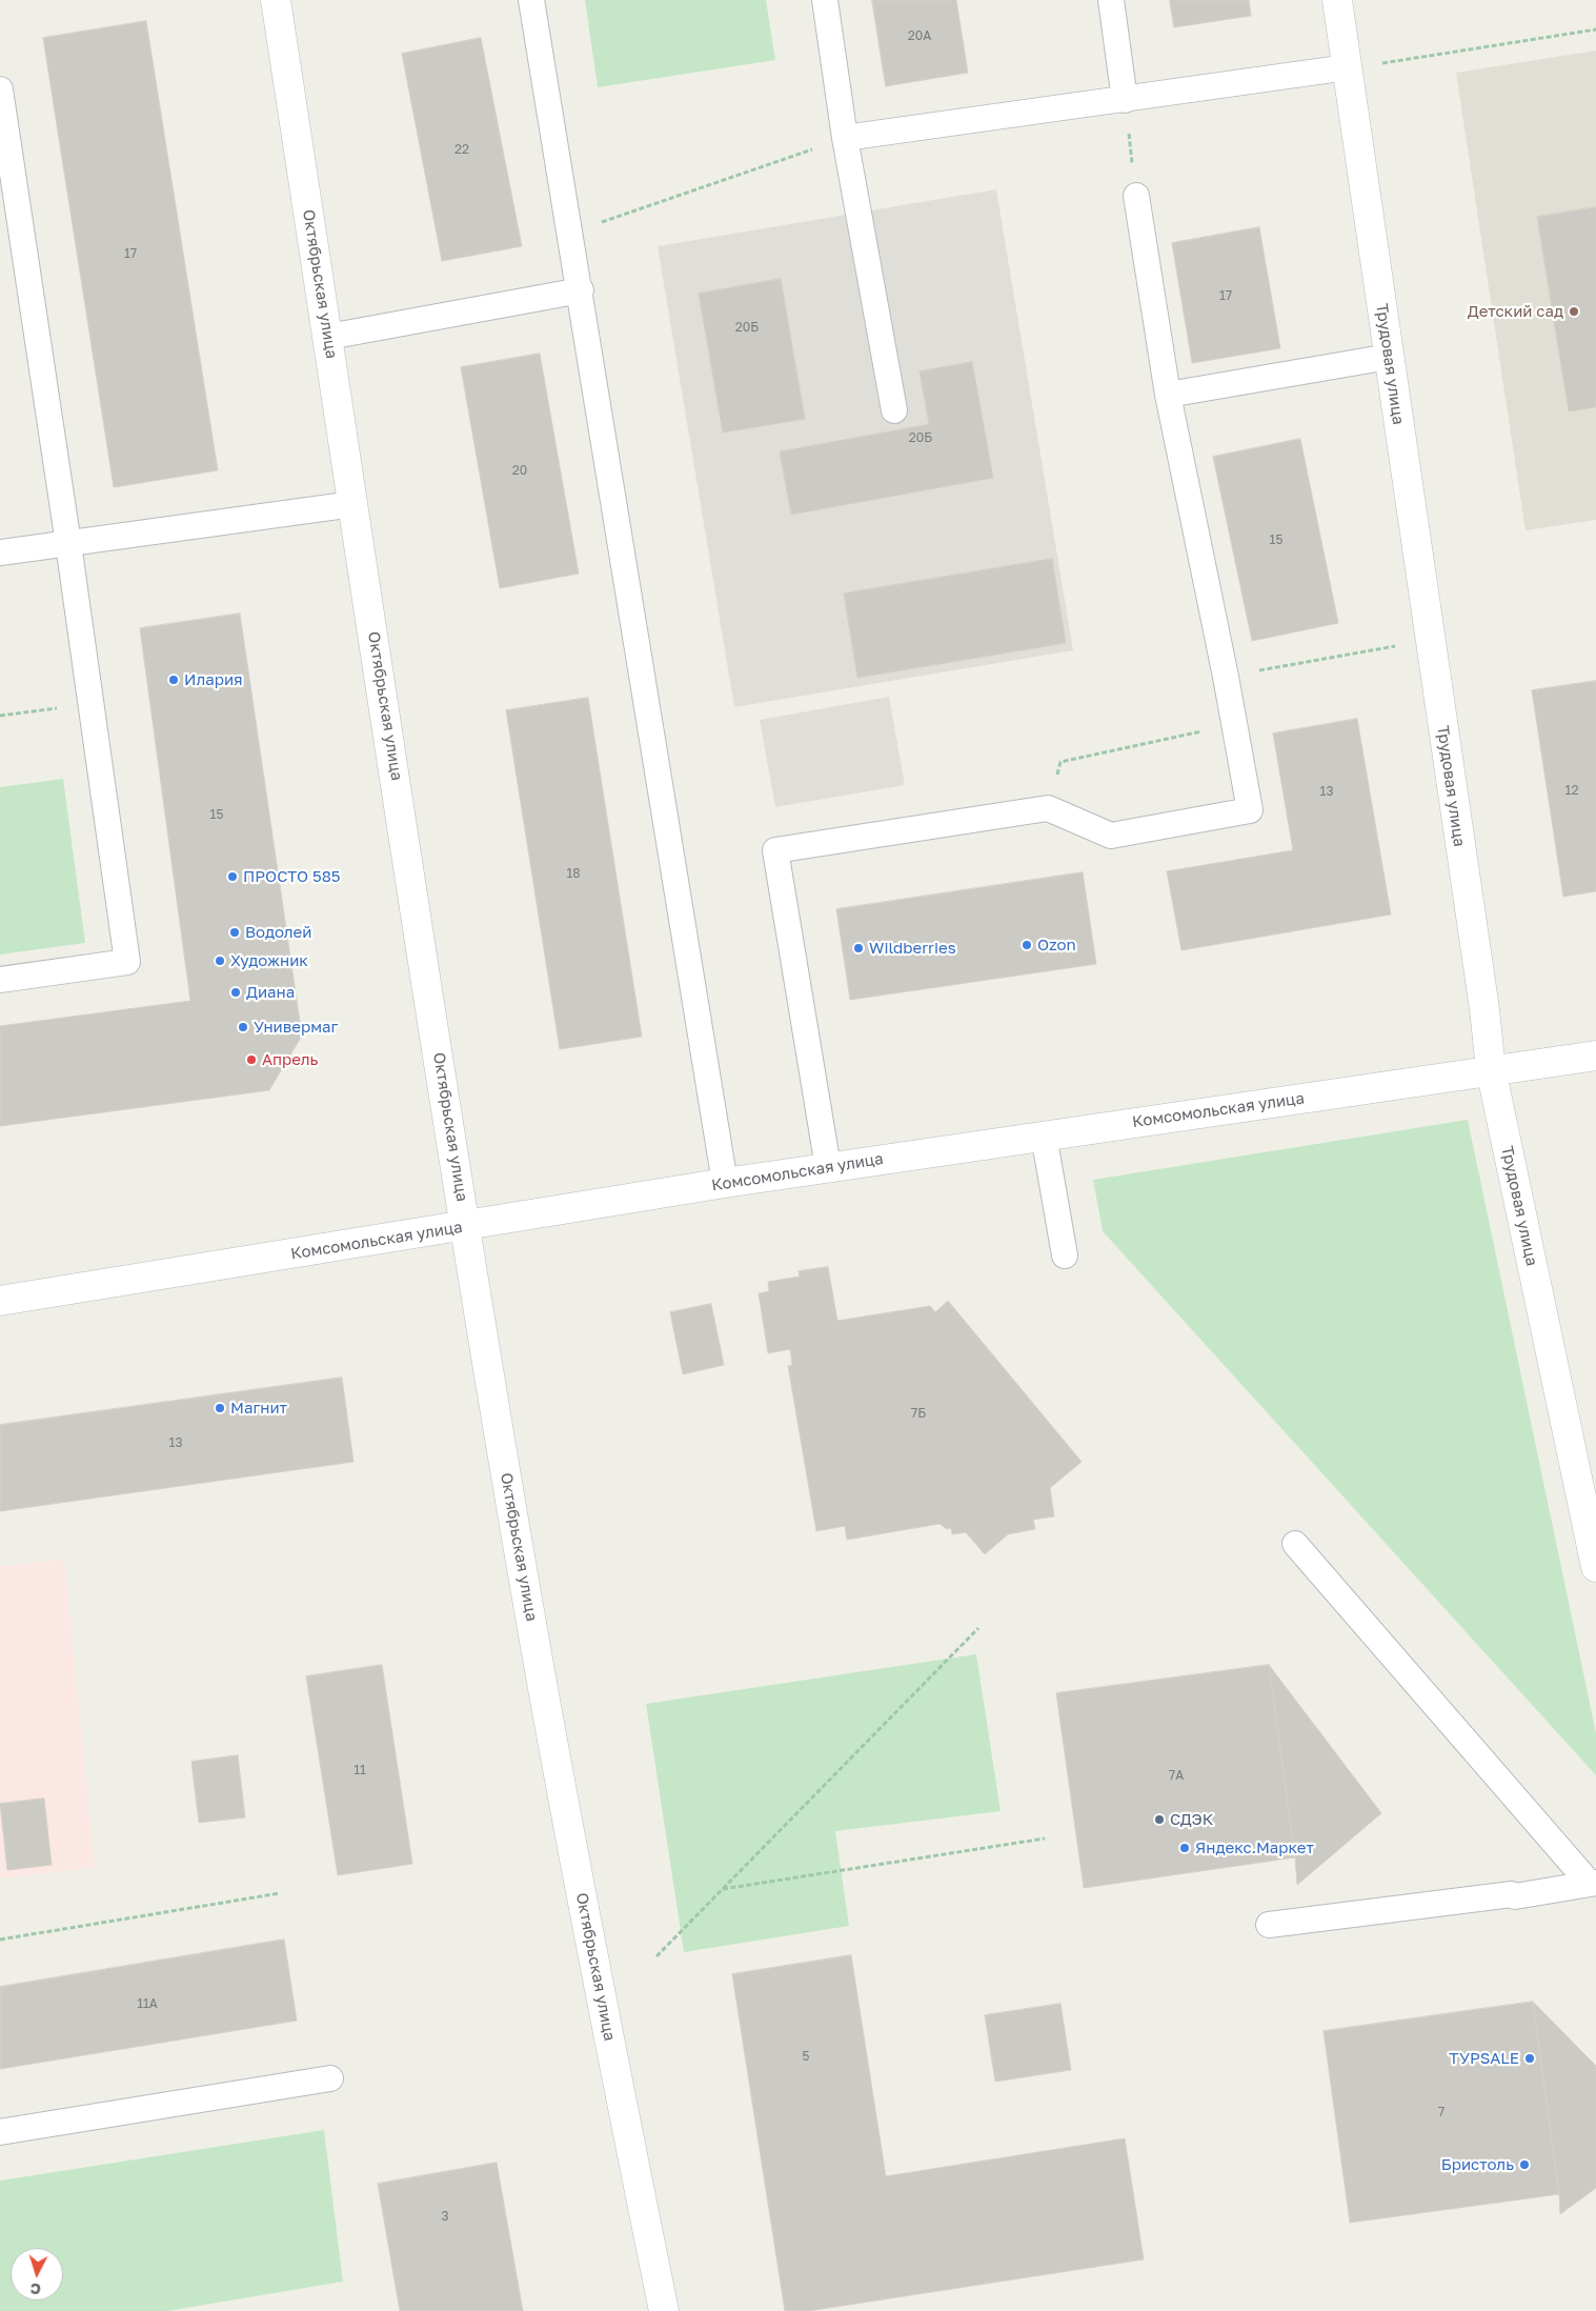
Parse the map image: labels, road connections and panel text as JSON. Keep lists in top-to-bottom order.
{
  "streets": {
    "street": ["Октябрьская улица", "Трудовая улица", "Комсомольская улица"]
  },
  "crossings": [
    ["Октябрьская улица", "Комсомольская улица"],
    ["Трудовая улица", "Комсомольская улица"]
  ],
  "places": [
    "Детский сад",
    "Илария",
    "ПРОСТО 585",
    "Водолей",
    "Ozon",
    "Wildberries",
    "Художник",
    "Диана",
    "Универмаг",
    "Апрель",
    "Магнит",
    "СДЭК",
    "Яндекс.Маркет",
    "ТУРSALE",
    "Бристоль"
  ],
  "house_numbers": [
    "20А",
    "22",
    "17",
    "17",
    "20Б",
    "20Б",
    "20",
    "15",
    "12",
    "13",
    "15",
    "18",
    "7Б",
    "13",
    "11",
    "7А",
    "11А",
    "5",
    "7",
    "3"
  ],
  "north": "bottom"
}
